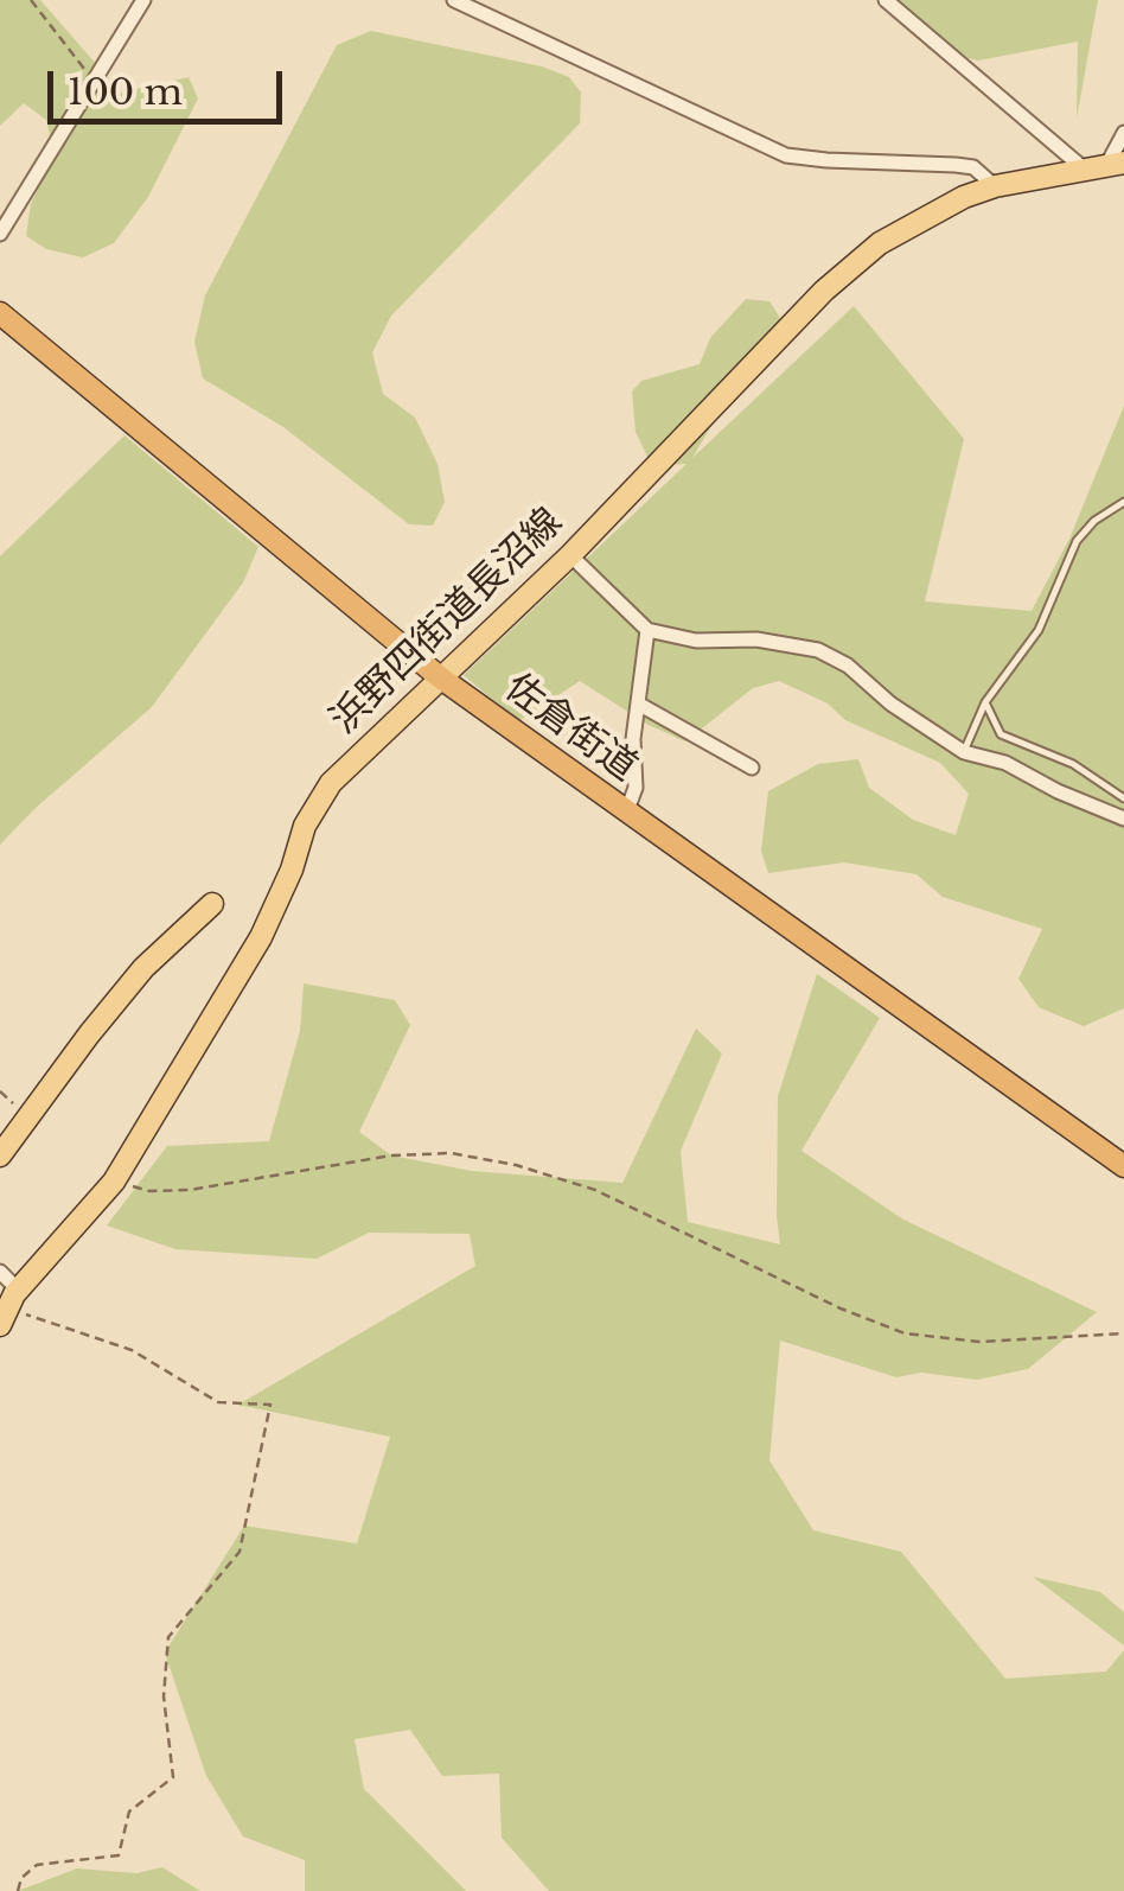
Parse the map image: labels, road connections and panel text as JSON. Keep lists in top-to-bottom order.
{
  "streets": {
    "highway": ["佐倉街道"],
    "main road": ["浜野四街道長沼線"]
  },
  "crossings": [
    ["浜野四街道長沼線", "佐倉街道"]
  ],
  "scale_bar": "100 m"
}
